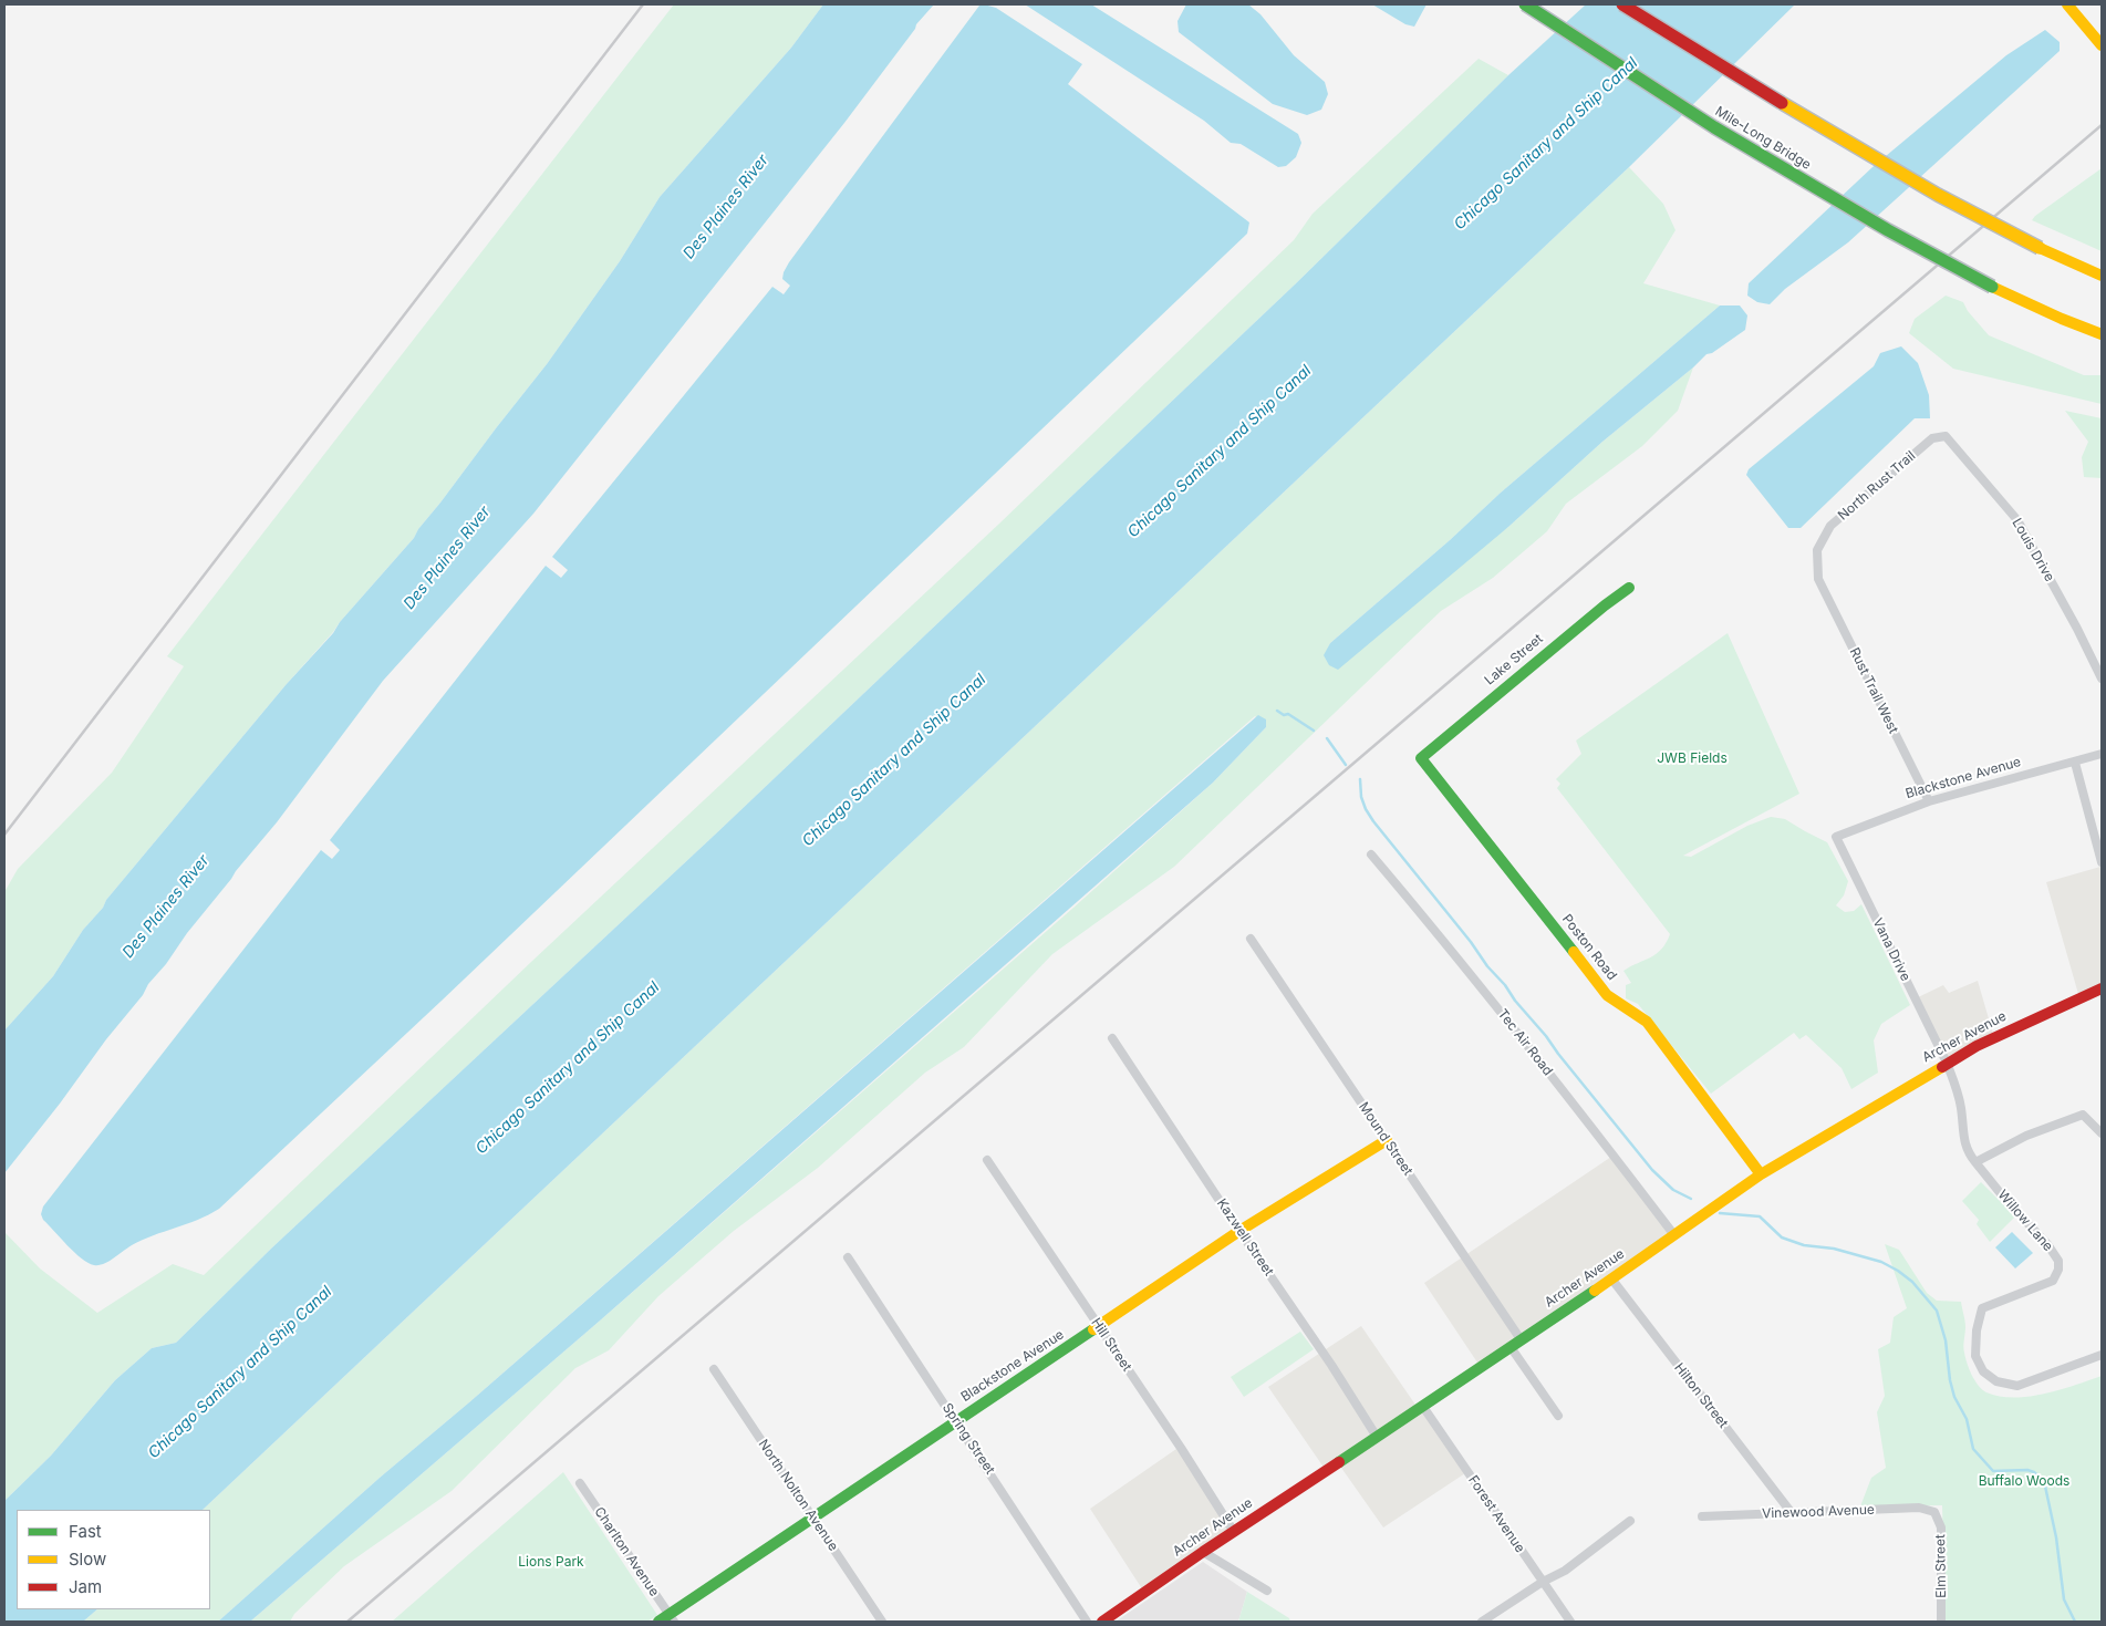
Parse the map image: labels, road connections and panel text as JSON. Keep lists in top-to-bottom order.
{
  "streets": {
    "main road": [
      "Mile-Long Bridge",
      "Lake Street",
      "Blackstone Avenue",
      "Poston Road",
      "Archer Avenue"
    ],
    "street": [
      "North Rust Trail",
      "Louis Drive",
      "Rust Trail West",
      "Vana Drive",
      "Tec Air Road",
      "Mound Street",
      "Willow Lane",
      "Kazwell Street",
      "Hill Street",
      "Hilton Street",
      "Spring Street",
      "North Nolton Avenue",
      "Vinewood Avenue",
      "Forest Avenue",
      "Charlton Avenue",
      "Elm Street"
    ]
  },
  "crossings": [
    ["North Rust Trail", "Louis Drive"],
    ["North Rust Trail", "Rust Trail West"],
    ["Lake Street", "Poston Road"],
    ["Rust Trail West", "Blackstone Avenue"],
    ["Blackstone Avenue", "Vana Drive"],
    ["Blackstone Avenue", "Mound Street"],
    ["Blackstone Avenue", "Kazwell Street"],
    ["Blackstone Avenue", "Hill Street"],
    ["Blackstone Avenue", "Spring Street"],
    ["Blackstone Avenue", "North Nolton Avenue"],
    ["Blackstone Avenue", "Charlton Avenue"],
    ["Poston Road", "Archer Avenue"],
    ["Vana Drive", "Archer Avenue"],
    ["Vana Drive", "Willow Lane"],
    ["Archer Avenue", "Tec Air Road"],
    ["Archer Avenue", "Mound Street"],
    ["Archer Avenue", "Willow Lane"],
    ["Archer Avenue", "Kazwell Street"],
    ["Archer Avenue", "Hill Street"],
    ["Archer Avenue", "Hilton Street"],
    ["Archer Avenue", "Forest Avenue"],
    ["Hilton Street", "Vinewood Avenue"],
    ["Vinewood Avenue", "Elm Street"]
  ],
  "water": ["Chicago Sanitary and Ship Canal", "Des Plaines River"],
  "parks": ["JWB Fields", "Buffalo Woods", "Lions Park"],
  "legend": ["Fast", "Slow", "Jam"]
}
